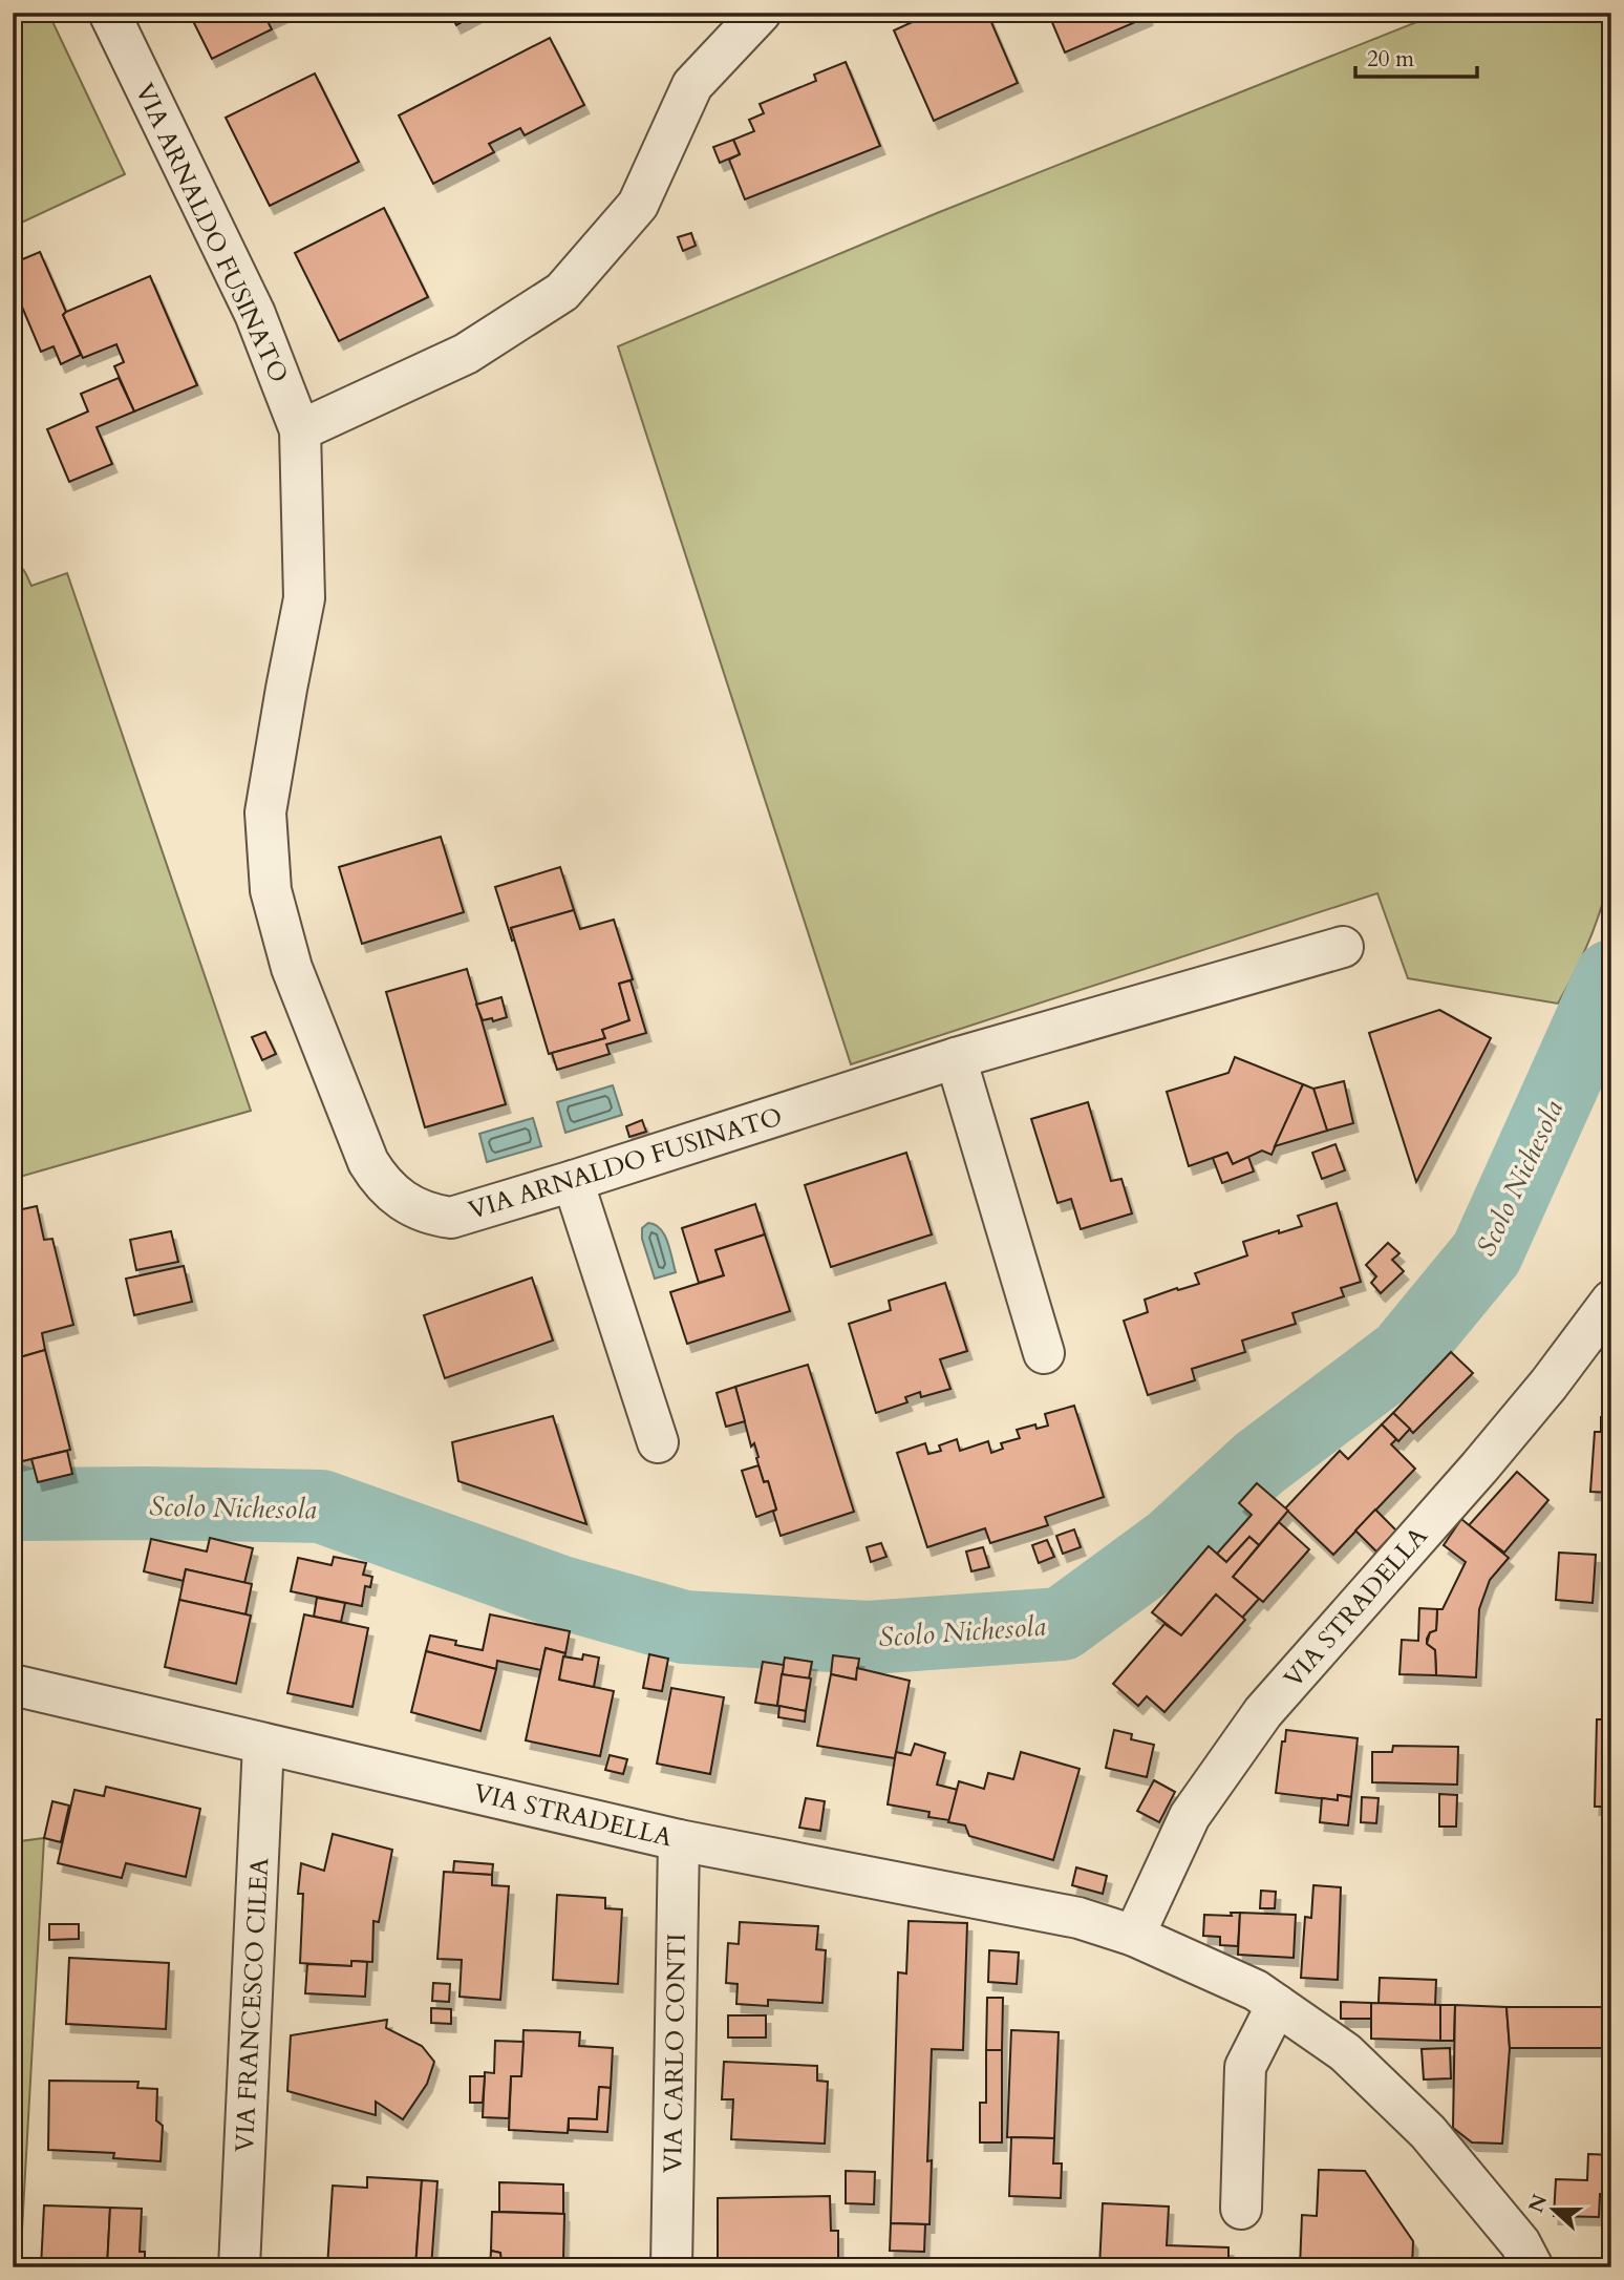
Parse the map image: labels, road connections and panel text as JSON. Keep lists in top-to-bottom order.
{
  "streets": {
    "street": [
      "VIA ARNALDO FUSINATO",
      "VIA STRADELLA",
      "VIA FRANCESCO CILEA",
      "VIA CARLO CONTI"
    ]
  },
  "crossings": [
    ["VIA STRADELLA", "VIA FRANCESCO CILEA"],
    ["VIA STRADELLA", "VIA CARLO CONTI"]
  ],
  "water": ["Scolo Nichesola"],
  "scale_bar": "20 m",
  "north": "left"
}
